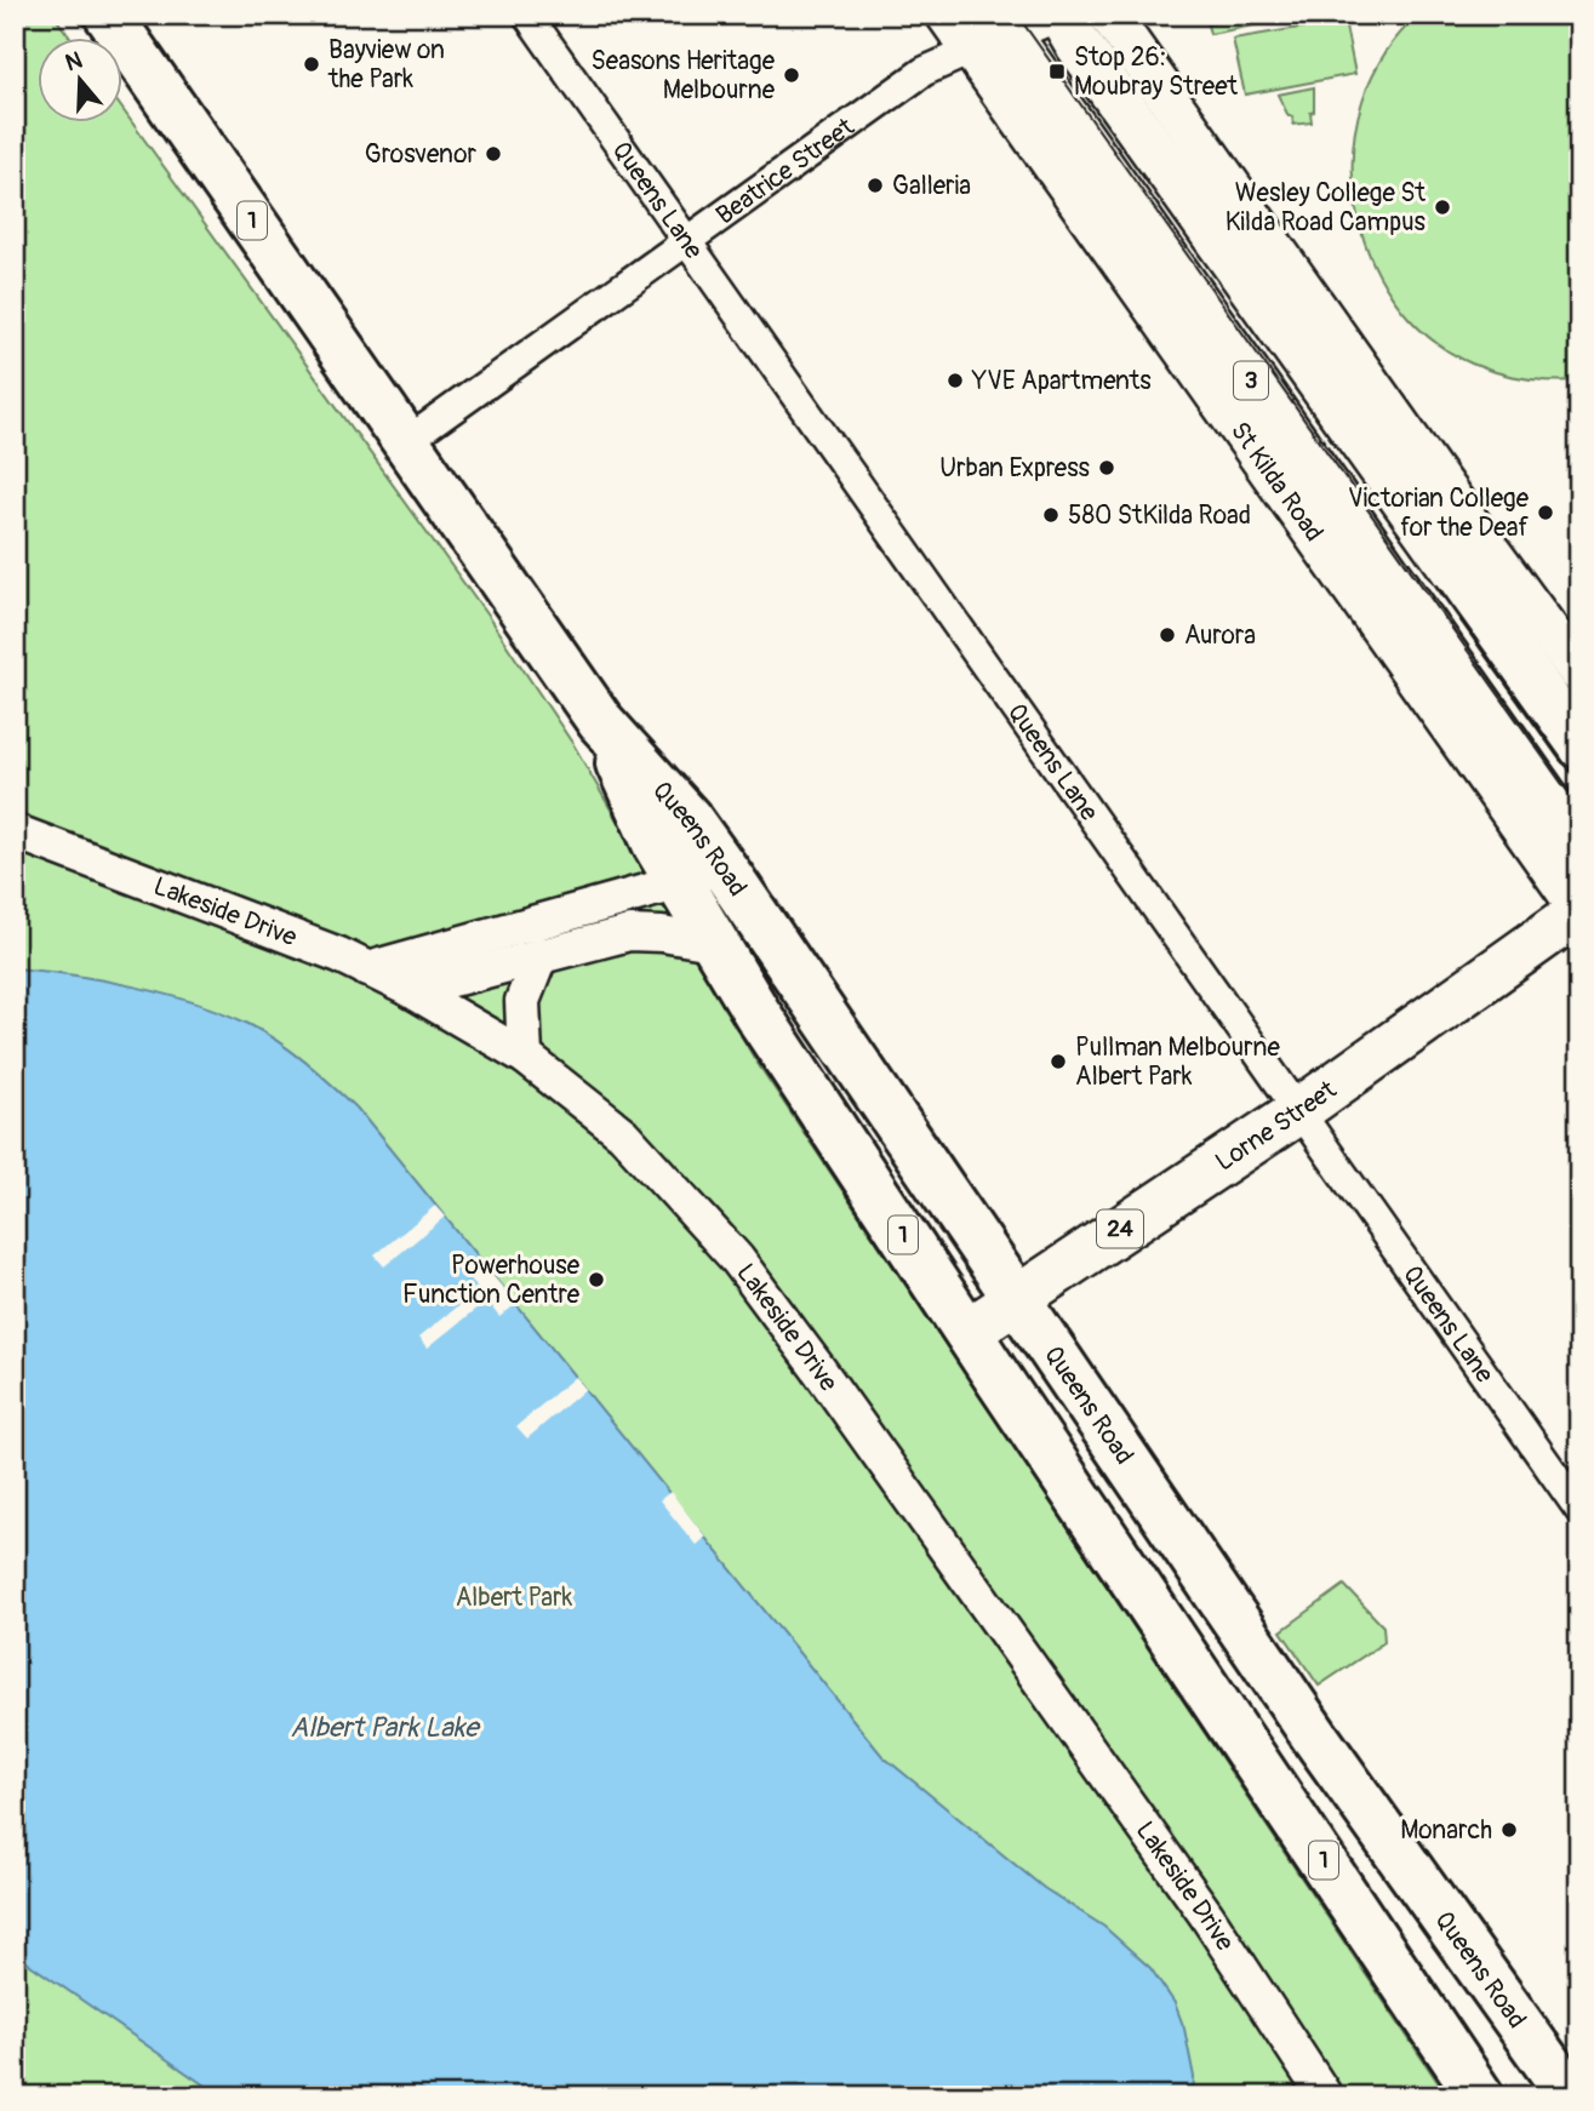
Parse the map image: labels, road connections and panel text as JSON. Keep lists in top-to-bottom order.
{
  "streets": {
    "highway": ["1", "Queens Road"],
    "main road": [
      "3",
      "St Kilda Road",
      "Lorne Street",
      "24"
    ],
    "street": ["Beatrice Street", "Queens Lane", "Lakeside Drive"]
  },
  "crossings": [
    ["Beatrice Street", "Queens Lane"],
    ["Beatrice Street", "St Kilda Road"],
    ["Beatrice Street", "Queens Road"],
    ["Queens Lane", "Lorne Street"],
    ["St Kilda Road", "Lorne Street"],
    ["Queens Road", "Lorne Street"]
  ],
  "water": ["Albert Park Lake"],
  "parks": ["Albert Park"],
  "places": {
    "other": [
      "Bayview on the Park",
      "Seasons Heritage Melbourne",
      "Grosvenor",
      "Galleria",
      "Wesley College St Kilda Road Campus",
      "YVE Apartments",
      "Urban Express",
      "Victorian College for the Deaf",
      "580 StKilda Road",
      "Aurora",
      "Pullman Melbourne Albert Park",
      "Powerhouse Function Centre",
      "Monarch"
    ],
    "transit": ["Stop 26: Moubray Street"]
  },
  "north": "top"
}
